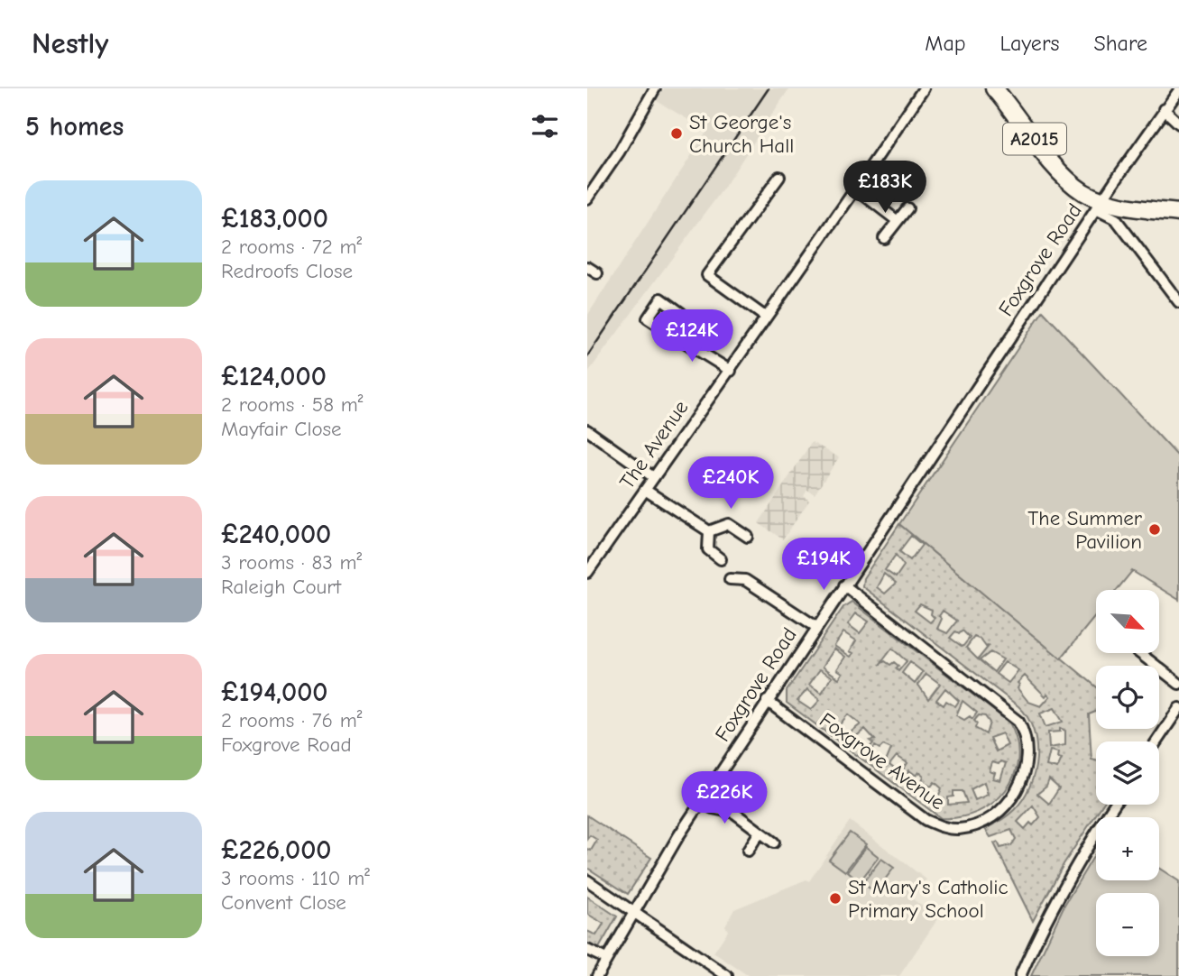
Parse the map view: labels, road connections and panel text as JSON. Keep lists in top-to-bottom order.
{
  "streets": {
    "main road": ["A2015"],
    "street": ["Foxgrove Road", "The Avenue", "Foxgrove Avenue"]
  },
  "crossings": [
    ["A2015", "Foxgrove Road"],
    ["Foxgrove Road", "Foxgrove Avenue"]
  ],
  "places": ["St George's Church Hall", "The Summer Pavilion", "St Mary's Catholic Primary School"],
  "north": "bottom right",
  "page": {
    "header": "Nestly",
    "nav": ["Map", "Layers", "Share"],
    "heading": "5 homes",
    "price": [
      "£183K",
      "£124K",
      "£240K",
      "£194K",
      "£226K"
    ],
    "list": [
      {
        "name": "£183,000",
        "note": "2 rooms · 72 m² · Redroofs Close"
      },
      {
        "name": "£124,000",
        "note": "2 rooms · 58 m² · Mayfair Close"
      },
      {
        "name": "£240,000",
        "note": "3 rooms · 83 m² · Raleigh Court"
      },
      {
        "name": "£194,000",
        "note": "2 rooms · 76 m² · Foxgrove Road"
      },
      {
        "name": "£226,000",
        "note": "3 rooms · 110 m² · Convent Close"
      }
    ],
    "map_buttons": ["+", "−"]
  }
}
